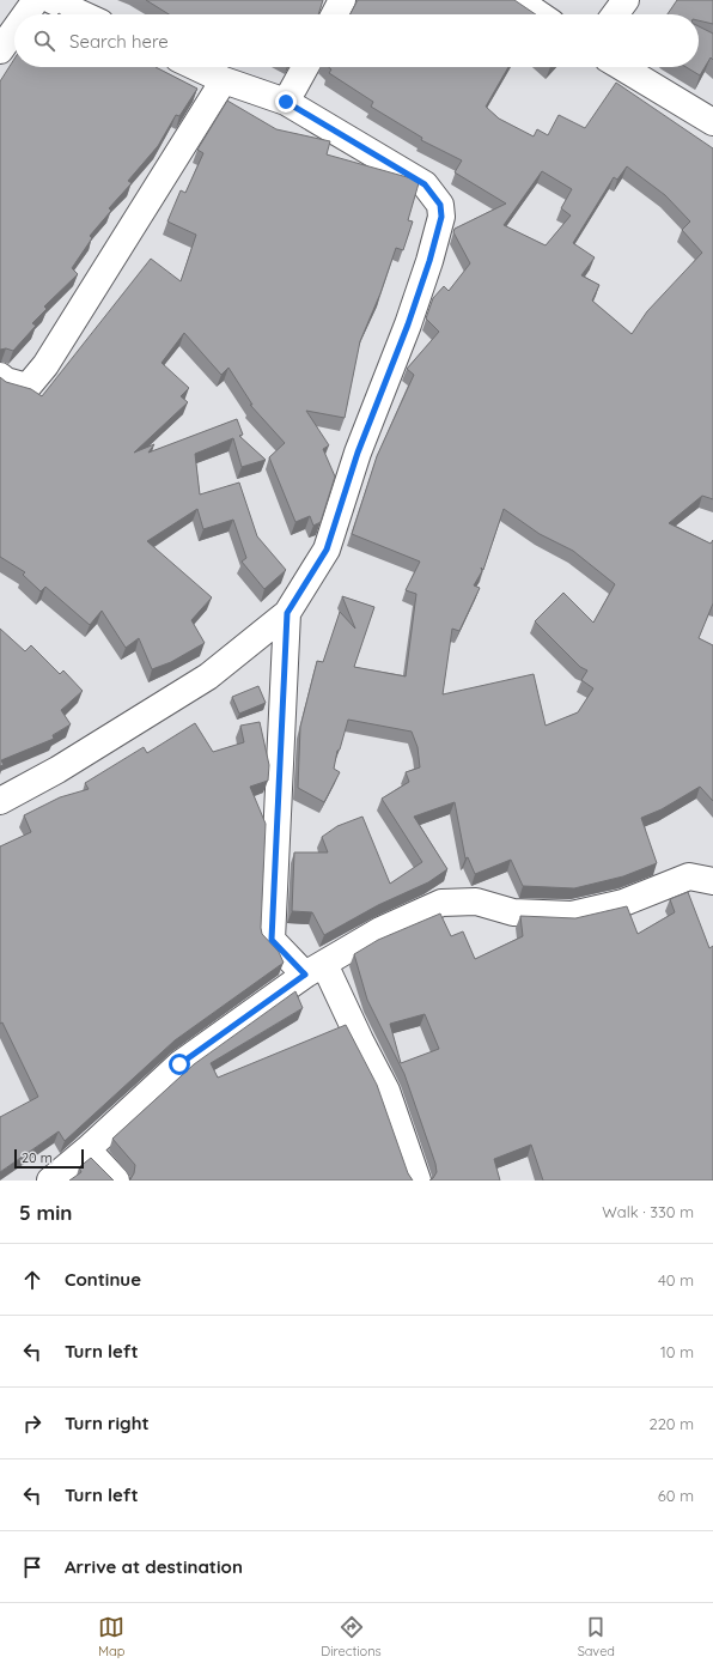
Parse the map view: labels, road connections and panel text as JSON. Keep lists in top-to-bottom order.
{
  "scale_bar": "20 m",
  "page": {
    "search": "Search here",
    "scale": "20 m",
    "heading": ["5 min", "Walk · 330 m"],
    "list": [
      ["Continue", "40 m"],
      ["Turn left", "10 m"],
      ["Turn right", "220 m"],
      ["Turn left", "60 m"],
      "Arrive at destination"
    ],
    "nav": ["Map", "Directions", "Saved"]
  }
}
